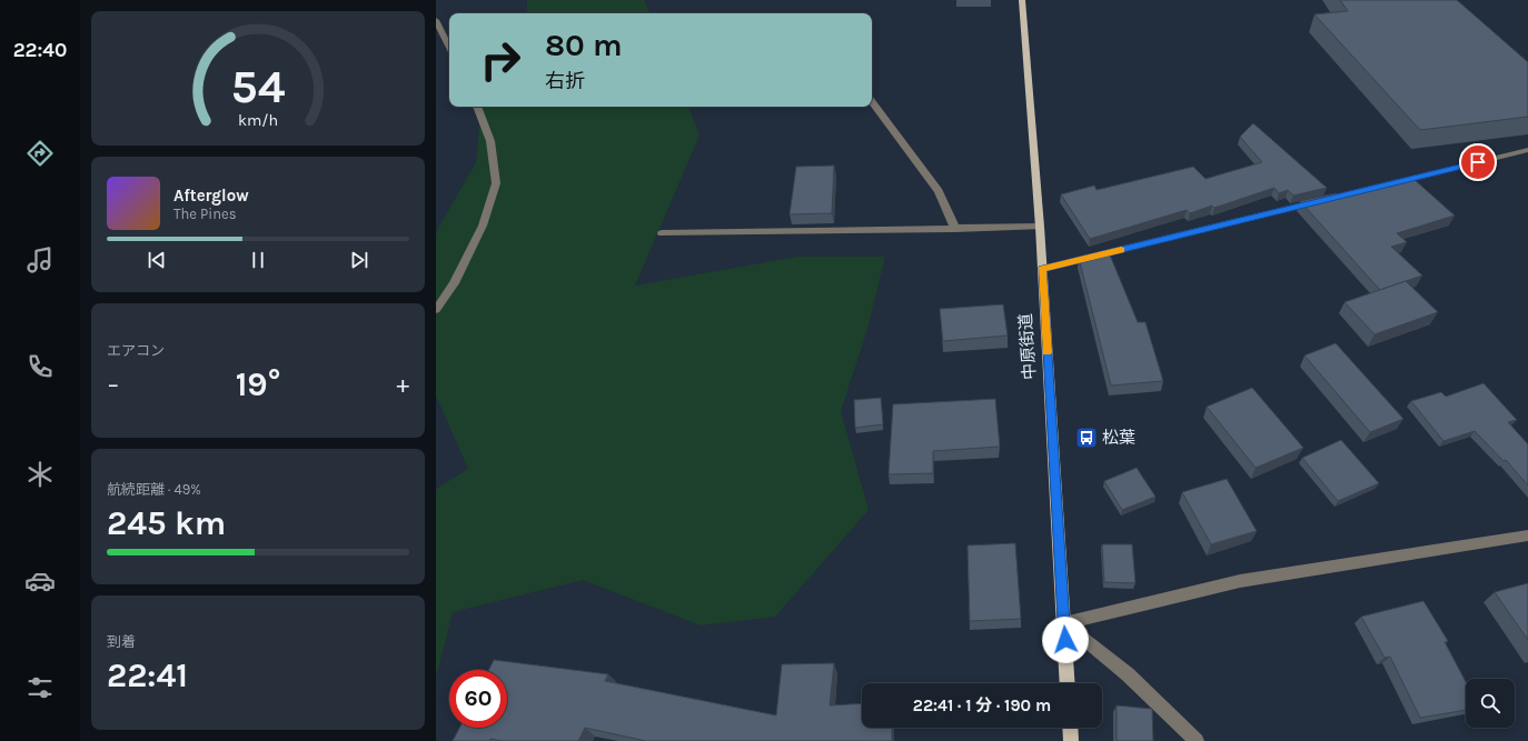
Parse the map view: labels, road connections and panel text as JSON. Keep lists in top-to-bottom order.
{
  "streets": {
    "main road": ["中原街道"]
  },
  "places": {
    "bus stop": ["松葉"]
  },
  "page": {
    "tabs": "22:40",
    "turn": ["80 m", "右折"],
    "song": ["Afterglow", "The Pines"],
    "tile": [
      "エアコン",
      ["航続距離 · 49%", "245 km"],
      ["到着", "22:41"]
    ],
    "heat": ["−", "19°", "+"],
    "limit": "60",
    "trip": "22:41 · 1 分 · 190 m",
    "gauge": ["54", "km/h"]
  }
}
